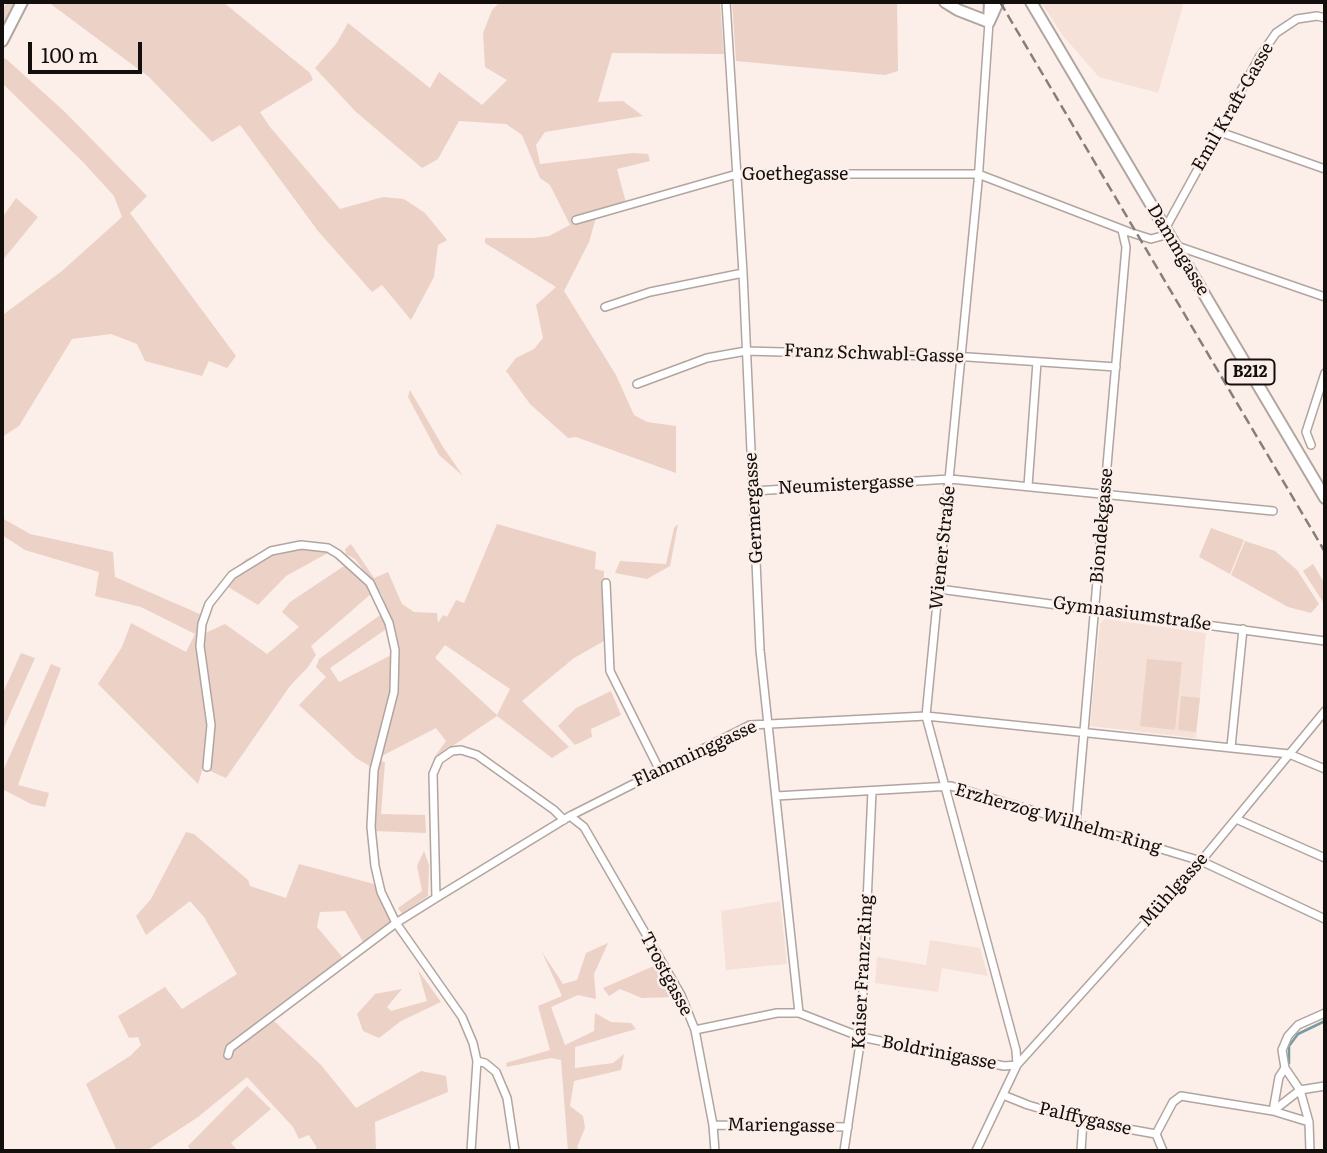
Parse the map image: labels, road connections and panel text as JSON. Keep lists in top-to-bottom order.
{
  "streets": {
    "main road": ["Dammgasse", "B212", "Wiener Straße"],
    "street": [
      "Emil Kraft-Gasse",
      "Goethegasse",
      "Franz Schwabl-Gasse",
      "Neumistergasse",
      "Germergasse",
      "Biondekgasse",
      "Gymnasiumstraße",
      "Flamminggasse",
      "Erzherzog Wilhelm-Ring",
      "Mühlgasse",
      "Kaiser Franz-Ring",
      "Trostgasse",
      "Boldrinigasse",
      "Palffygasse",
      "Mariengasse"
    ]
  },
  "crossings": [
    ["Emil Kraft-Gasse", "Dammgasse"],
    ["Goethegasse", "Germergasse"],
    ["Goethegasse", "Wiener Straße"],
    ["Franz Schwabl-Gasse", "Germergasse"],
    ["Franz Schwabl-Gasse", "Biondekgasse"],
    ["Franz Schwabl-Gasse", "Wiener Straße"],
    ["Neumistergasse", "Germergasse"],
    ["Neumistergasse", "Biondekgasse"],
    ["Neumistergasse", "Wiener Straße"],
    ["Germergasse", "Flamminggasse"],
    ["Germergasse", "Erzherzog Wilhelm-Ring"],
    ["Germergasse", "Boldrinigasse"],
    ["Biondekgasse", "Gymnasiumstraße"],
    ["Biondekgasse", "Flamminggasse"],
    ["Biondekgasse", "Erzherzog Wilhelm-Ring"],
    ["Wiener Straße", "Gymnasiumstraße"],
    ["Wiener Straße", "Flamminggasse"],
    ["Wiener Straße", "Erzherzog Wilhelm-Ring"],
    ["Wiener Straße", "Mühlgasse"],
    ["Wiener Straße", "Boldrinigasse"],
    ["Flamminggasse", "Mühlgasse"],
    ["Flamminggasse", "Trostgasse"],
    ["Erzherzog Wilhelm-Ring", "Mühlgasse"],
    ["Erzherzog Wilhelm-Ring", "Kaiser Franz-Ring"],
    ["Mühlgasse", "Boldrinigasse"],
    ["Mühlgasse", "Palffygasse"],
    ["Kaiser Franz-Ring", "Boldrinigasse"],
    ["Kaiser Franz-Ring", "Mariengasse"],
    ["Trostgasse", "Mariengasse"]
  ],
  "scale_bar": "100 m"
}
